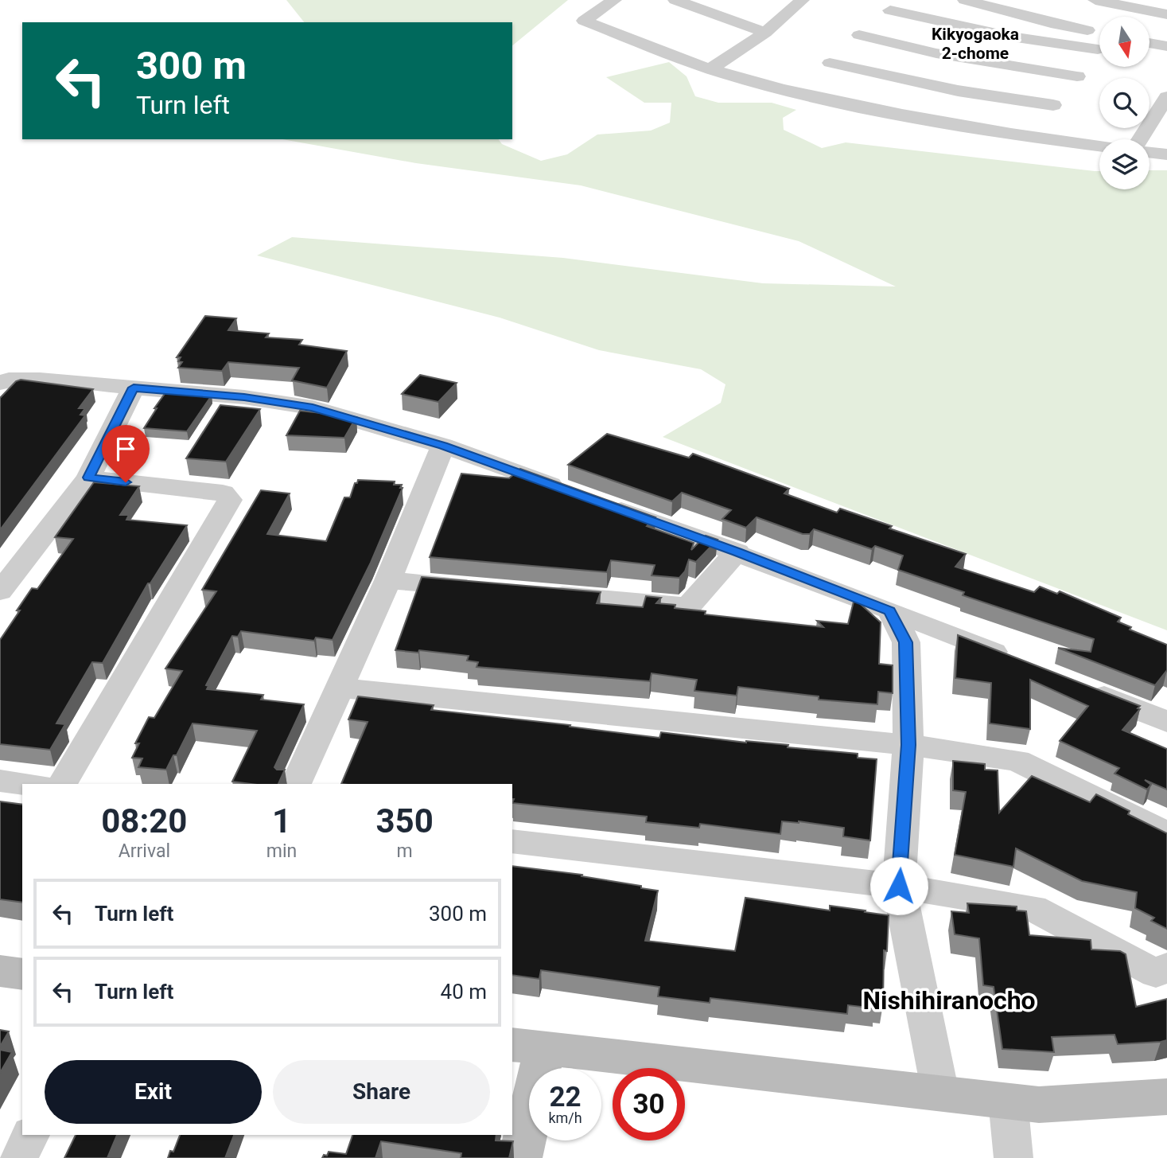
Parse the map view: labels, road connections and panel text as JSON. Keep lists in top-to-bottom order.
{
  "districts": ["Kikyogaoka 2-chome", "Nishihiranocho"],
  "north": "bottom",
  "page": {
    "turn": ["300 m", "Turn left"],
    "eta": [
      "08:20",
      "Arrival",
      "1",
      "min",
      "350",
      "m"
    ],
    "list": [
      {
        "name": "Turn left",
        "value": "300 m"
      },
      {
        "name": "Turn left",
        "value": "40 m"
      }
    ],
    "buttons": ["Exit", "Share"],
    "speed": "22 km/h",
    "limit": "30"
  }
}
